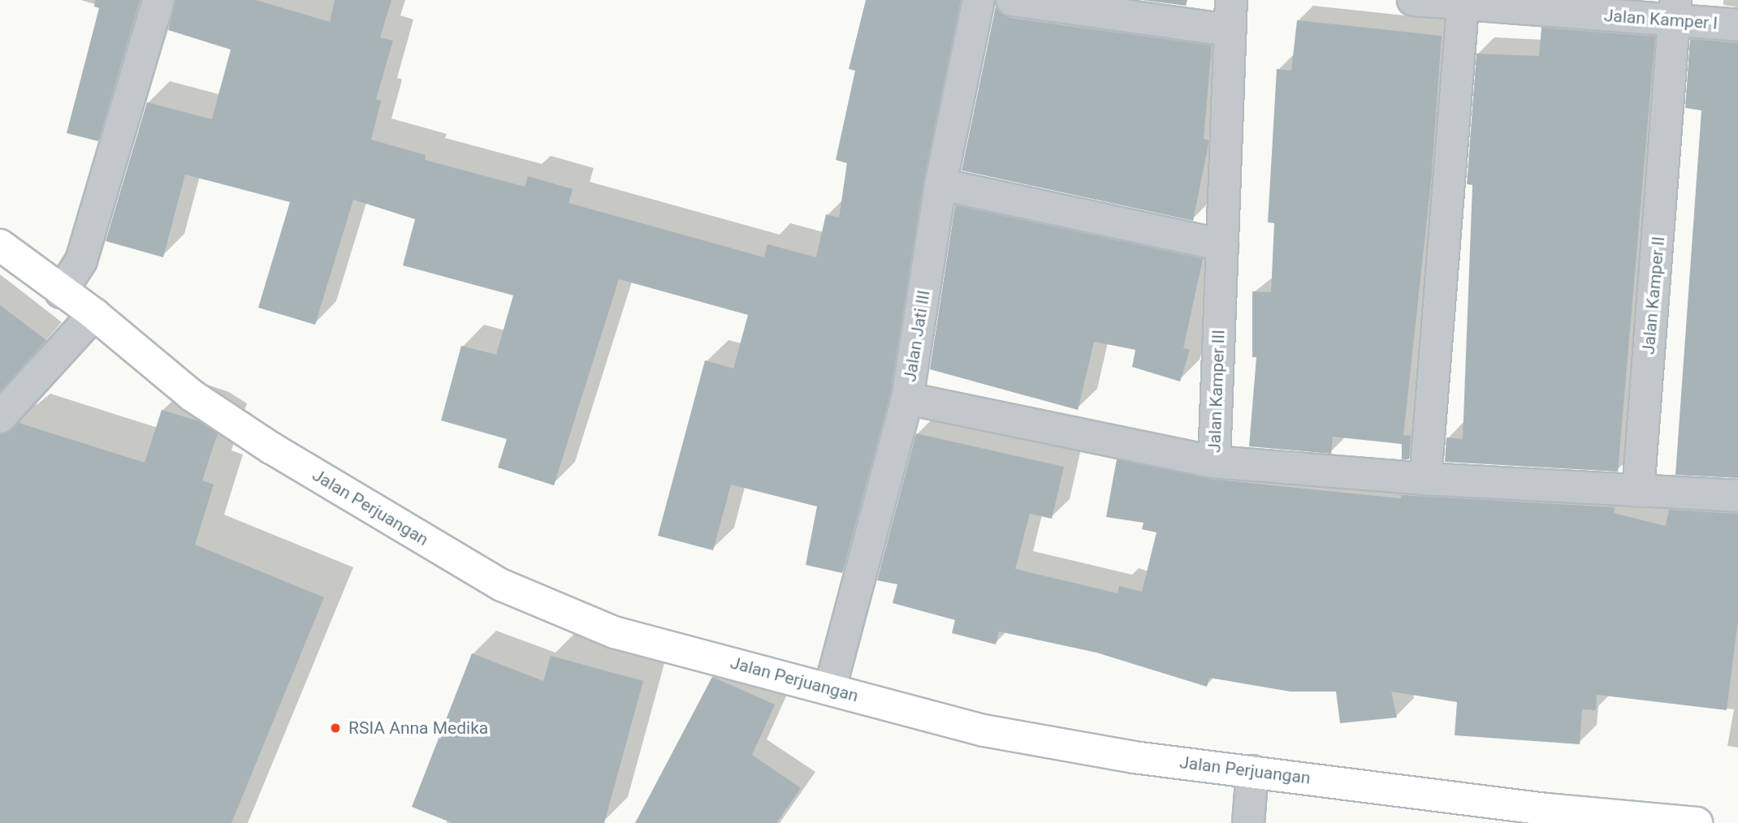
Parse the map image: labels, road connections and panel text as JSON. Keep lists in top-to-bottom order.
{
  "streets": {
    "main road": ["Jalan Perjuangan"],
    "street": [
      "Jalan Kamper I",
      "Jalan Kamper II",
      "Jalan Jati III",
      "Jalan Kamper III"
    ]
  },
  "crossings": [
    ["Jalan Kamper I", "Jalan Kamper II"],
    ["Jalan Kamper II", "Jalan Kamper III"],
    ["Jalan Jati III", "Jalan Kamper III"]
  ],
  "places": ["RSIA Anna Medika"]
}
